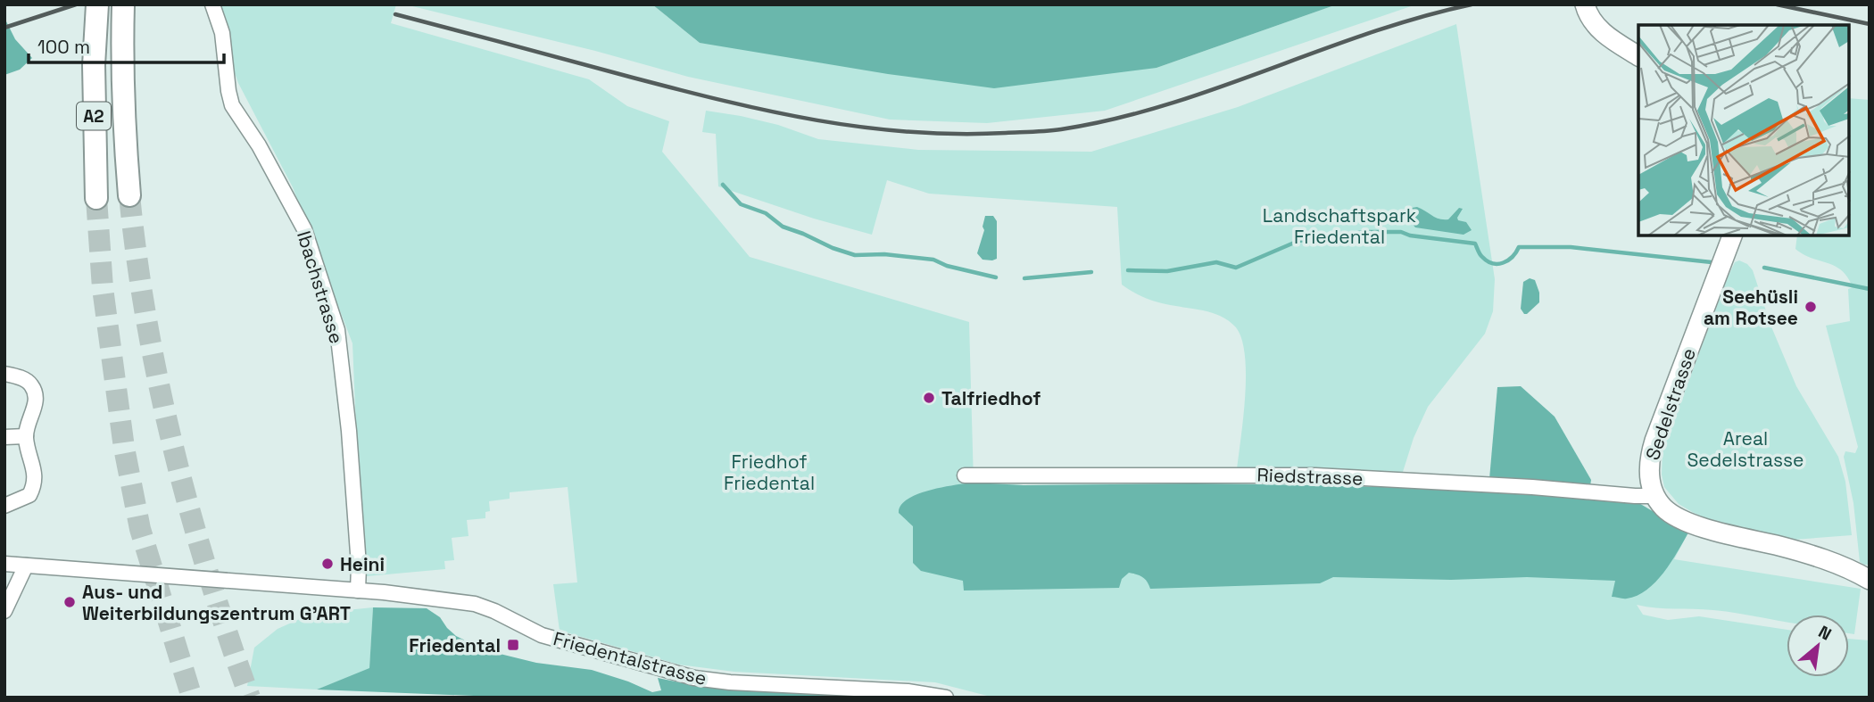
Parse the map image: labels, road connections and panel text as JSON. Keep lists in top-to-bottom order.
{
  "streets": {
    "highway": ["A2"],
    "main road": ["Sedelstrasse"],
    "street": ["Ibachstrasse", "Riedstrasse", "Friedentalstrasse"]
  },
  "crossings": [
    ["Ibachstrasse", "Friedentalstrasse"],
    ["Sedelstrasse", "Riedstrasse"]
  ],
  "parks": ["Landschaftspark Friedental", "Areal Sedelstrasse", "Friedhof Friedental"],
  "places": {
    "other": [
      "Seehüsli am Rotsee",
      "Talfriedhof",
      "Heini",
      "Aus- und Weiterbildungszentrum G'ART"
    ],
    "transit": ["Friedental"]
  },
  "scale_bar": "100 m",
  "north": "top right"
}
